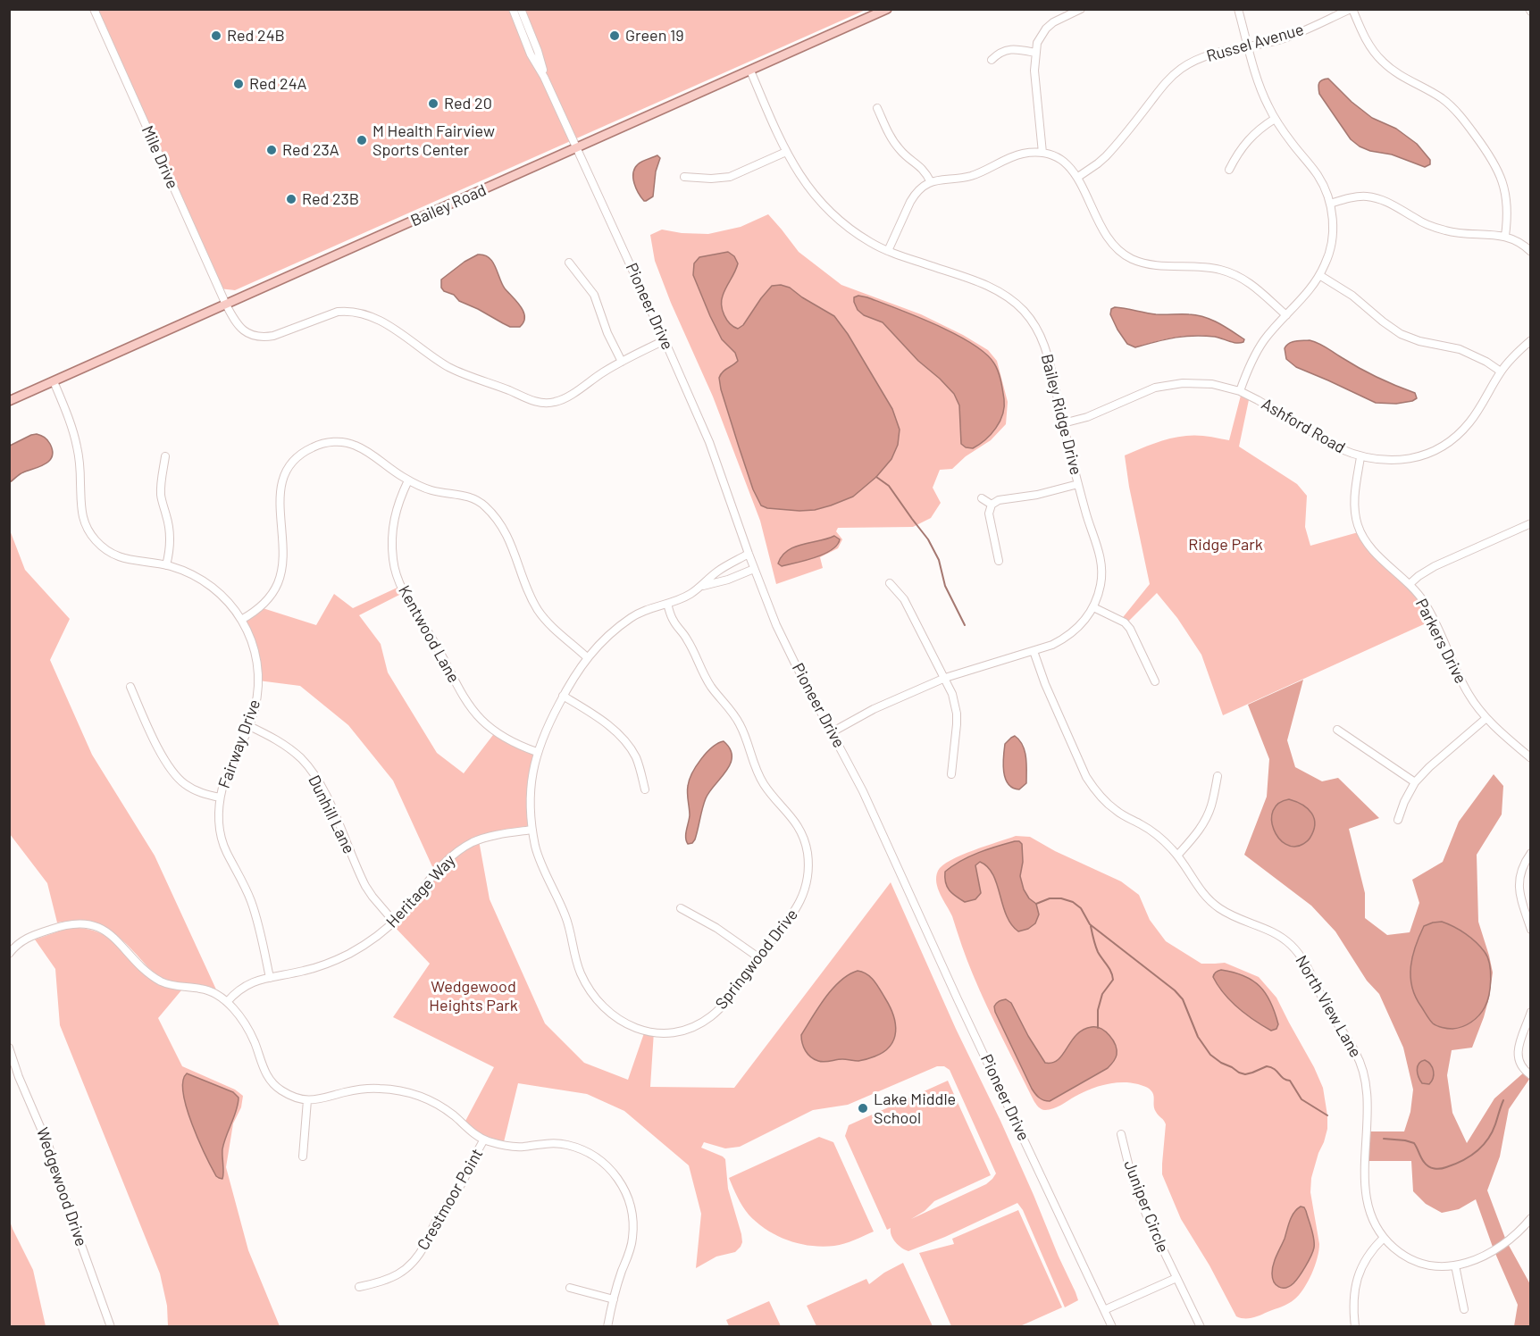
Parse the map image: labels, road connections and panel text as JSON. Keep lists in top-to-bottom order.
{
  "streets": {
    "main road": ["Bailey Road"],
    "street": [
      "Russel Avenue",
      "Mile Drive",
      "Pioneer Drive",
      "Bailey Ridge Drive",
      "Ashford Road",
      "Kentwood Lane",
      "Parkers Drive",
      "Fairway Drive",
      "Dunhill Lane",
      "Heritage Way",
      "Springwood Drive",
      "North View Lane",
      "Wedgewood Drive",
      "Crestmoor Point",
      "Juniper Circle"
    ]
  },
  "crossings": [
    ["Mile Drive", "Bailey Road"],
    ["Mile Drive", "Pioneer Drive"],
    ["Bailey Road", "Pioneer Drive"],
    ["Bailey Road", "Bailey Ridge Drive"],
    ["Bailey Road", "Fairway Drive"],
    ["Pioneer Drive", "Bailey Ridge Drive"],
    ["Pioneer Drive", "Springwood Drive"],
    ["Bailey Ridge Drive", "Ashford Road"],
    ["Bailey Ridge Drive", "North View Lane"],
    ["Ashford Road", "Parkers Drive"],
    ["Kentwood Lane", "Springwood Drive"],
    ["Fairway Drive", "Dunhill Lane"],
    ["Fairway Drive", "Heritage Way"],
    ["Dunhill Lane", "Heritage Way"],
    ["Heritage Way", "Springwood Drive"]
  ],
  "parks": ["Ridge Park", "Wedgewood Heights Park"],
  "places": [
    "Red 24B",
    "Green 19",
    "Red 24A",
    "Red 20",
    "M Health Fairview Sports Center",
    "Red 23A",
    "Red 23B",
    "Lake Middle School"
  ]
}
